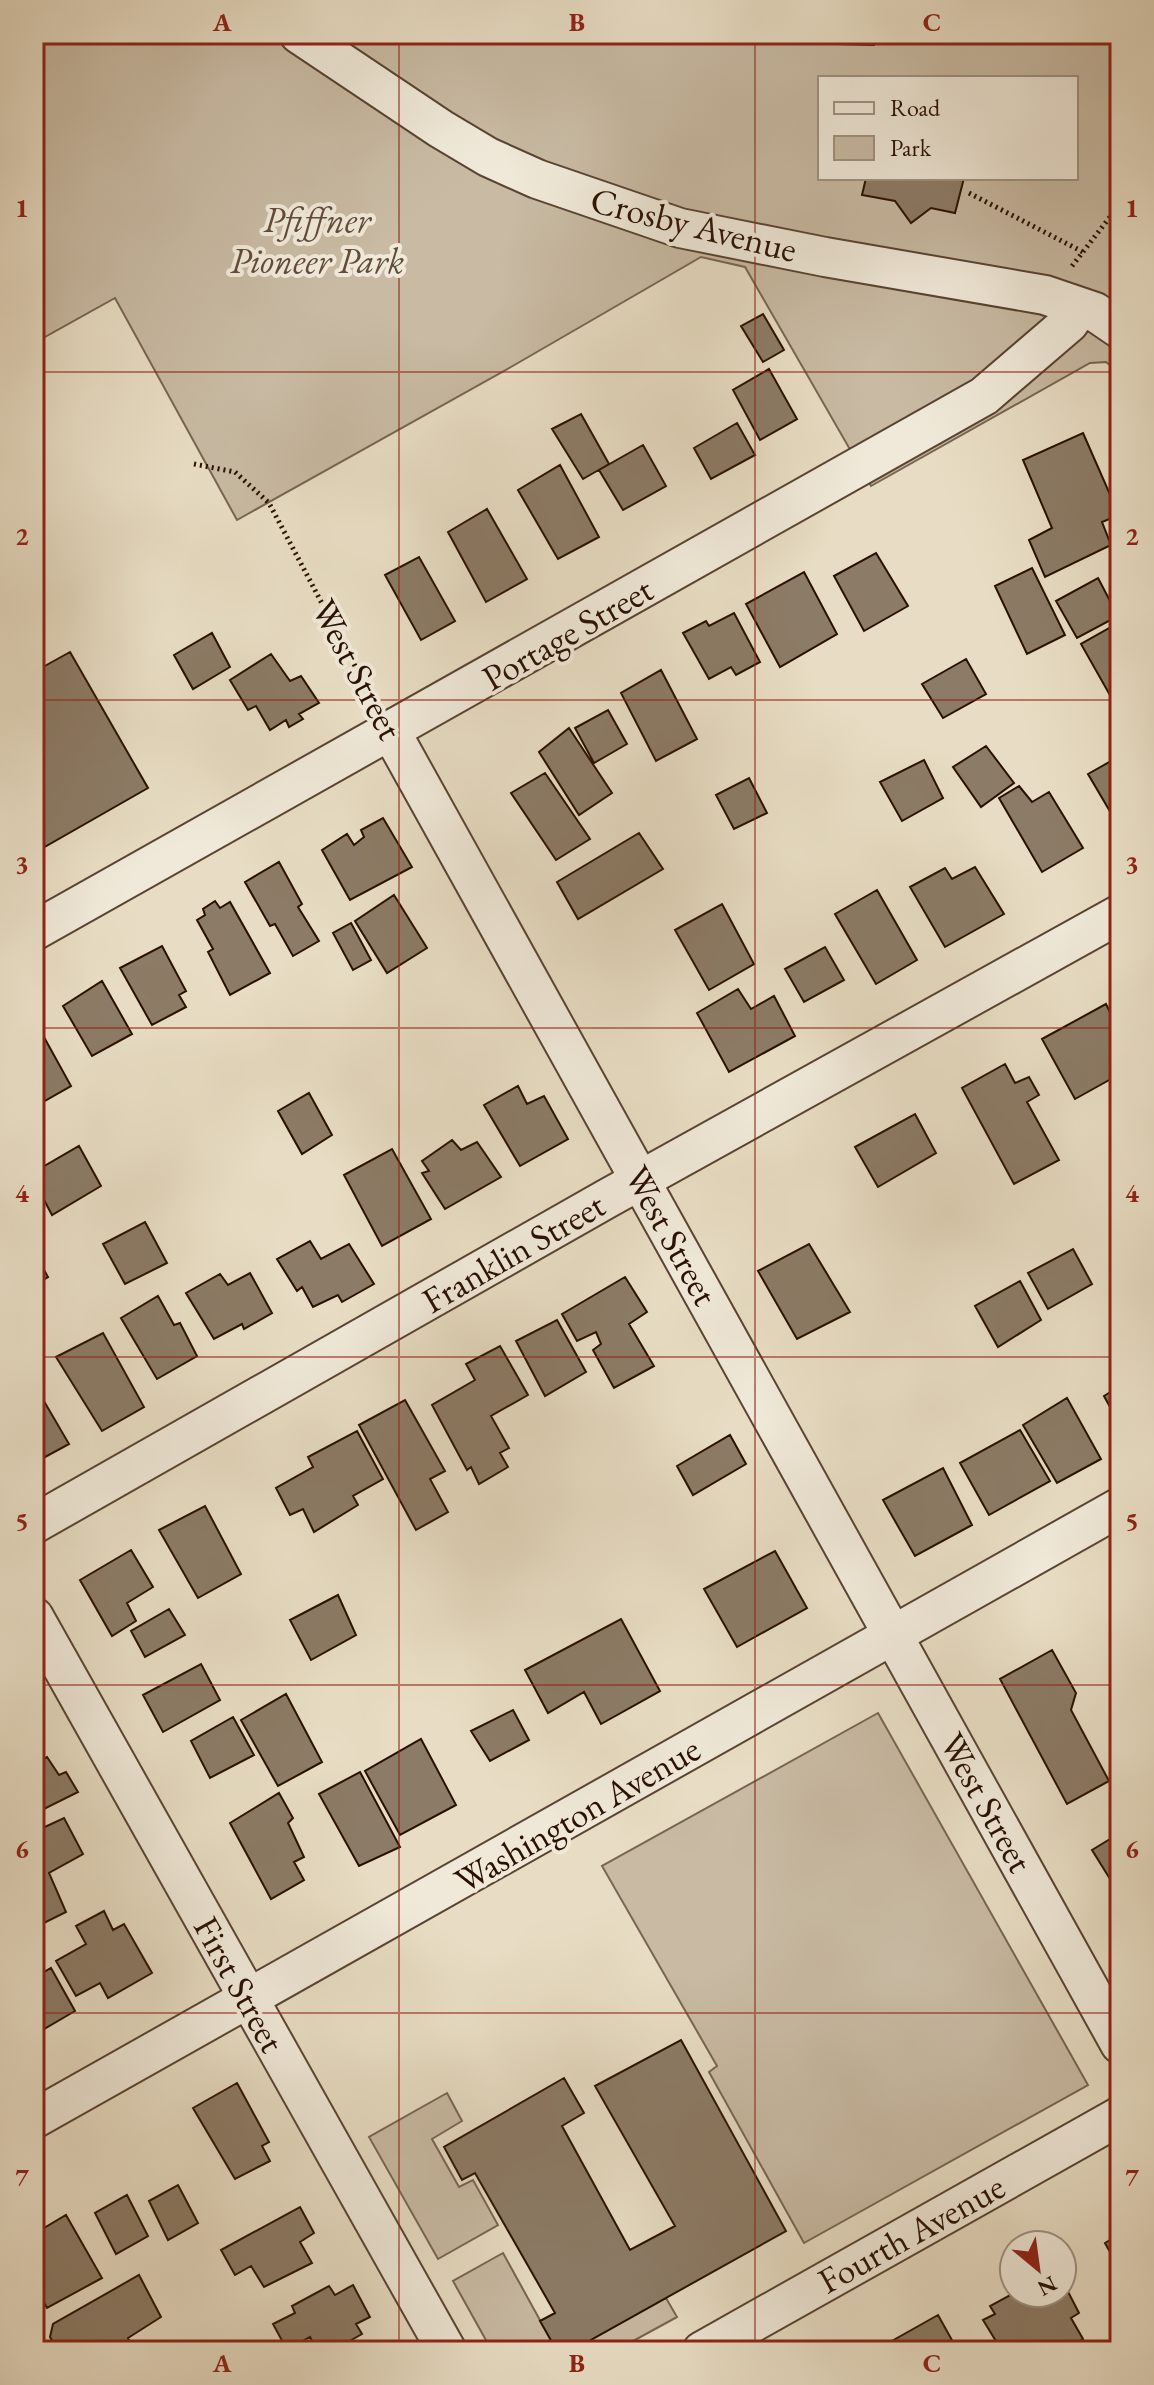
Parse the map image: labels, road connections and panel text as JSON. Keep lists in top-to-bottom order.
{
  "streets": {
    "street": [
      "Crosby Avenue",
      "Portage Street",
      "West Street",
      "Franklin Street",
      "Washington Avenue",
      "First Street",
      "Fourth Avenue"
    ]
  },
  "crossings": [
    ["Crosby Avenue", "Portage Street"],
    ["Portage Street", "West Street"],
    ["West Street", "Franklin Street"],
    ["West Street", "Washington Avenue"],
    ["Washington Avenue", "First Street"]
  ],
  "parks": ["Pfiffner Pioneer Park"],
  "legend": ["Road", "Park"],
  "north": "bottom right",
  "grid": {
    "columns": ["A", "B", "C"],
    "rows": [
      "1",
      "2",
      "3",
      "4",
      "5",
      "6",
      "7"
    ]
  }
}
